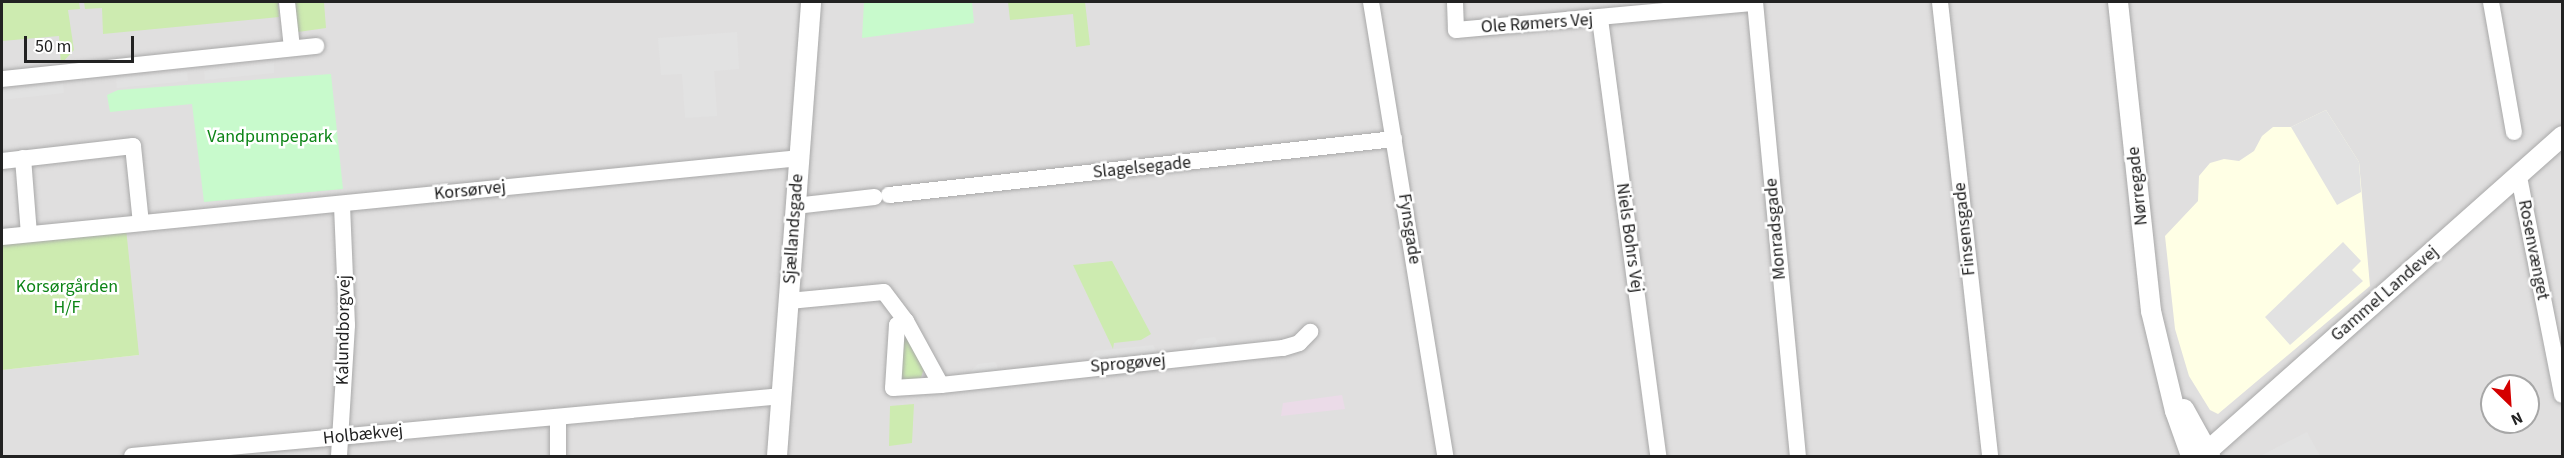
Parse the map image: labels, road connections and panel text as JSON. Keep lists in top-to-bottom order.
{
  "streets": {
    "street": [
      "Ole Rømers Vej",
      "Slagelsegade",
      "Nørregade",
      "Korsørvej",
      "Sjællandsgade",
      "Fynsgade",
      "Monradsgade",
      "Finsensgade",
      "Niels Bohrs Vej",
      "Rosenvænget",
      "Gammel Landevej",
      "Kalundborgvej",
      "Sprogøvej",
      "Holbækvej"
    ]
  },
  "crossings": [
    ["Ole Rømers Vej", "Monradsgade"],
    ["Ole Rømers Vej", "Niels Bohrs Vej"],
    ["Slagelsegade", "Sjællandsgade"],
    ["Slagelsegade", "Fynsgade"],
    ["Nørregade", "Gammel Landevej"],
    ["Korsørvej", "Sjællandsgade"],
    ["Korsørvej", "Kalundborgvej"],
    ["Sjællandsgade", "Holbækvej"],
    ["Rosenvænget", "Gammel Landevej"],
    ["Kalundborgvej", "Holbækvej"]
  ],
  "parks": ["Vandpumpepark", "Korsørgården H/F"],
  "scale_bar": "50 m",
  "north": "bottom right"
}
